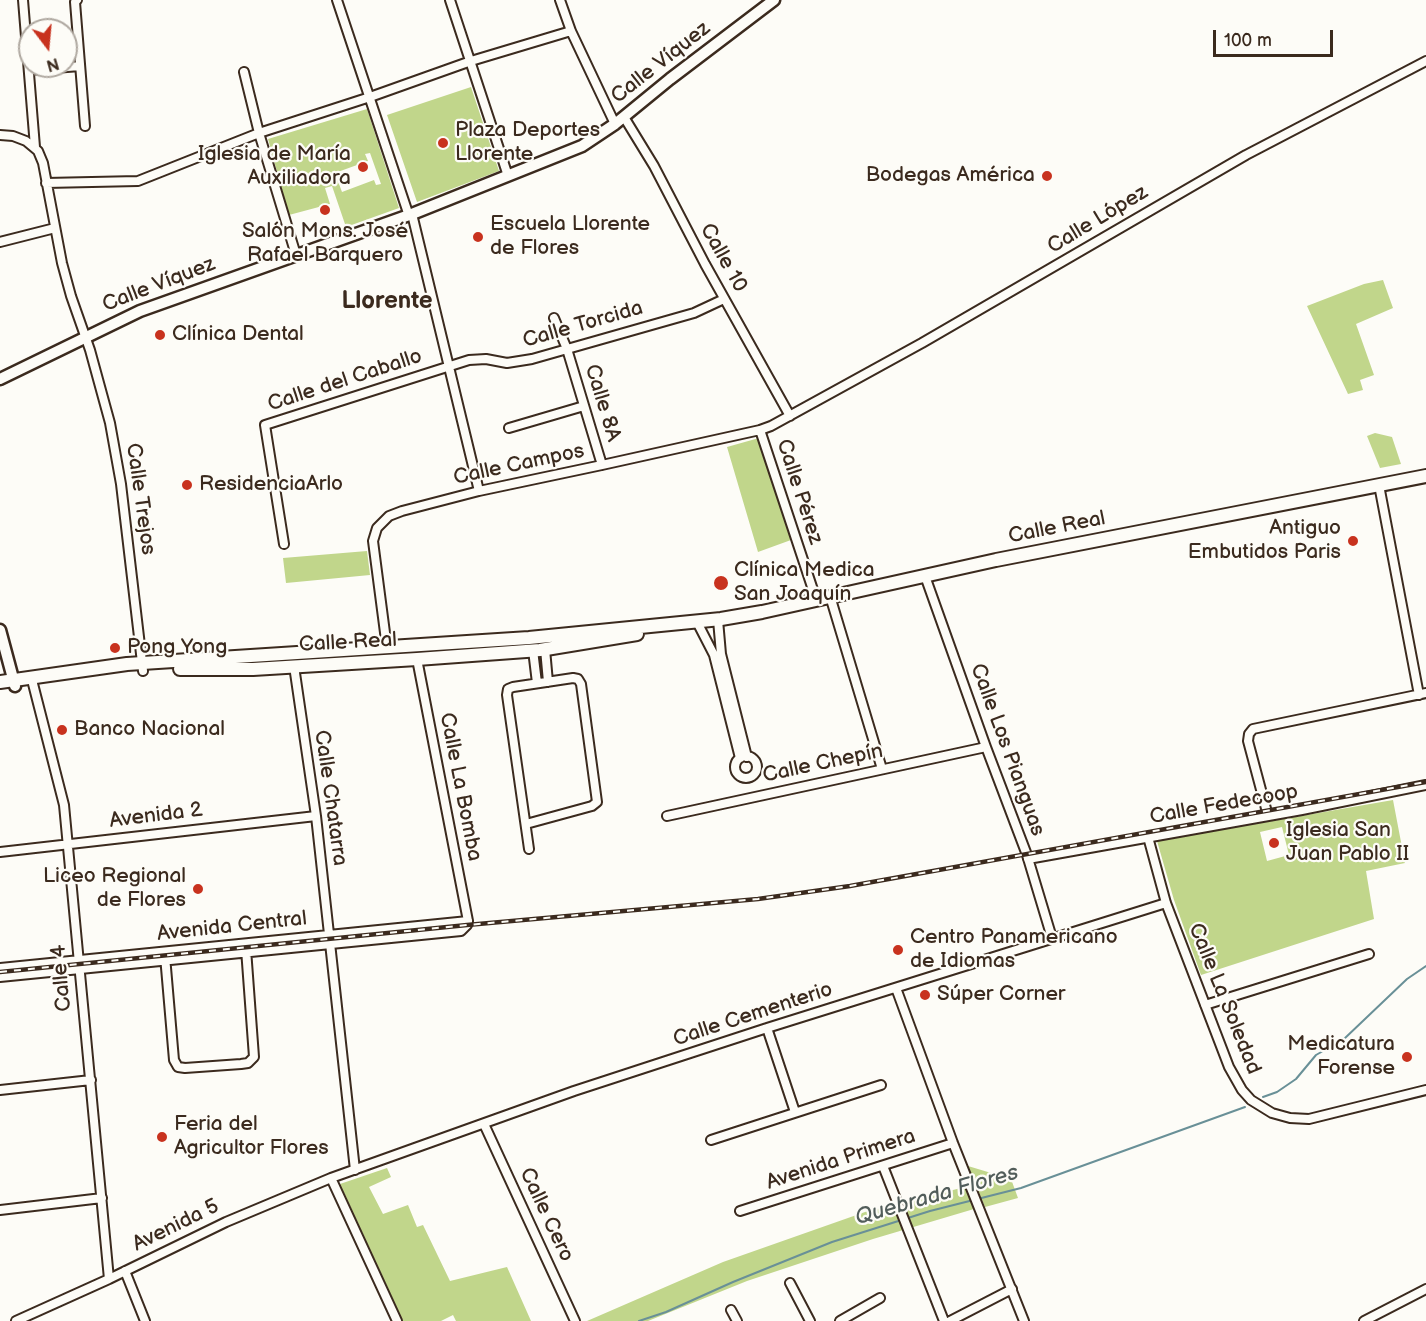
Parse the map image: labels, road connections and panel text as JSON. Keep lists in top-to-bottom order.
{
  "streets": {
    "main road": ["Calle Víquez", "Calle Real"],
    "street": [
      "Calle López",
      "Calle 10",
      "Calle Torcida",
      "Calle del Caballo",
      "Calle 8A",
      "Calle Campos",
      "Calle Pérez",
      "Calle Trejos",
      "Calle Los Pianguas",
      "Calle Chepín",
      "Calle La Bomba",
      "Calle Chatarra",
      "Calle Fedecoop",
      "Avenida 2",
      "Avenida Central",
      "Calle 4",
      "Calle La Soledad",
      "Calle Cementerio",
      "Avenida Primera",
      "Calle Cero",
      "Avenida 5"
    ]
  },
  "crossings": [
    ["Calle Víquez", "Calle 10"],
    ["Calle Víquez", "Calle Trejos"],
    ["Calle López", "Calle 10"],
    ["Calle López", "Calle Campos"],
    ["Calle 10", "Calle Torcida"],
    ["Calle 10", "Calle Campos"],
    ["Calle Torcida", "Calle del Caballo"],
    ["Calle Torcida", "Calle 8A"],
    ["Calle 8A", "Calle Campos"],
    ["Calle Campos", "Calle Pérez"],
    ["Calle Campos", "Calle Real"],
    ["Calle Pérez", "Calle Real"],
    ["Calle Trejos", "Calle Real"],
    ["Calle Real", "Calle Los Pianguas"],
    ["Calle Real", "Calle La Bomba"],
    ["Calle Real", "Calle Chatarra"],
    ["Calle Real", "Calle 4"],
    ["Calle Los Pianguas", "Calle Chepín"],
    ["Calle Los Pianguas", "Calle Fedecoop"],
    ["Calle Los Pianguas", "Calle Cementerio"],
    ["Calle La Bomba", "Avenida Central"],
    ["Calle Chatarra", "Avenida 2"],
    ["Calle Chatarra", "Avenida Central"],
    ["Calle Chatarra", "Calle Cementerio"],
    ["Calle Chatarra", "Avenida 5"],
    ["Calle Fedecoop", "Calle La Soledad"],
    ["Avenida 2", "Calle 4"],
    ["Avenida Central", "Calle 4"],
    ["Calle 4", "Avenida 5"],
    ["Calle La Soledad", "Calle Cementerio"],
    ["Calle Cementerio", "Calle Cero"],
    ["Calle Cementerio", "Avenida 5"]
  ],
  "districts": ["Llorente"],
  "water": ["Quebrada Flores"],
  "places": [
    "Plaza Deportes Llorente",
    "Iglesia de María Auxiliadora",
    "Bodegas América",
    "Salón Mons. José Rafael Barquero",
    "Escuela Llorente de Flores",
    "Clínica Dental",
    "ResidenciaArlo",
    "Antiguo Embutidos Paris",
    "Clínica Medica San Joaquín",
    "Pong Yong",
    "Banco Nacional",
    "Iglesia San Juan Pablo II",
    "Liceo Regional de Flores",
    "Centro Panamericano de Idiomas",
    "Súper Corner",
    "Medicatura Forense",
    "Feria del Agricultor Flores"
  ],
  "scale_bar": "100 m",
  "north": "bottom"
}
